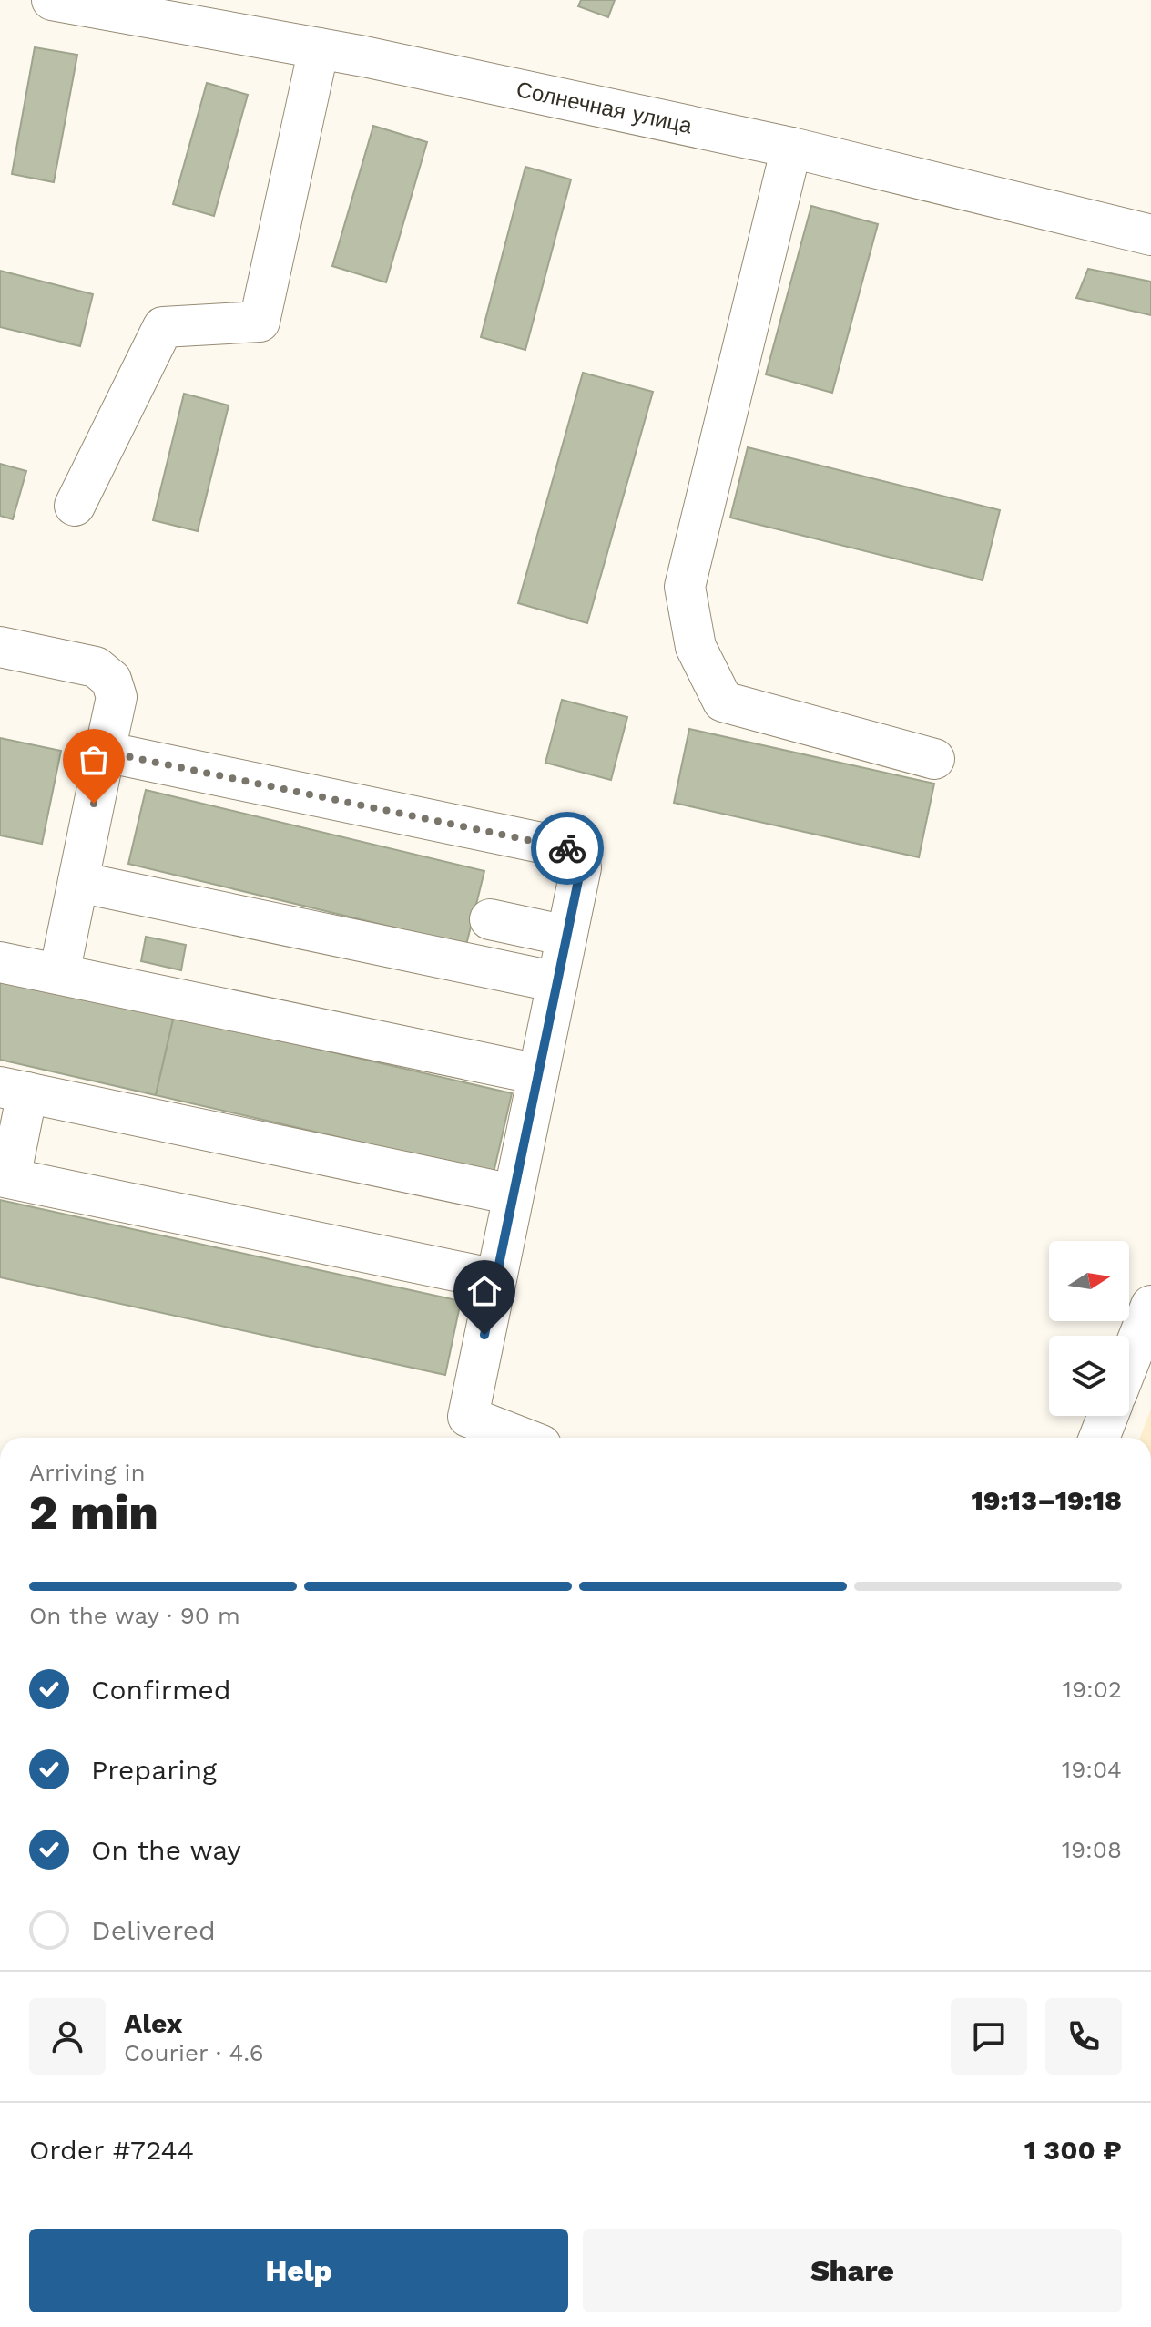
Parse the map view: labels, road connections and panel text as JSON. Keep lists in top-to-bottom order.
{
  "streets": {
    "street": ["Солнечная улица"]
  },
  "north": "right",
  "page": {
    "heading": ["2 min", "Arriving in", "19:13–19:18"],
    "panel": [
      "Alex",
      "Courier · 4.6",
      "Order #7244",
      "1 300 ₽"
    ],
    "bar": "On the way · 90 m",
    "list": [
      ["Confirmed", "19:02"],
      ["Preparing", "19:04"],
      ["On the way", "19:08"],
      "Delivered"
    ],
    "buttons": ["Help", "Share"]
  }
}
